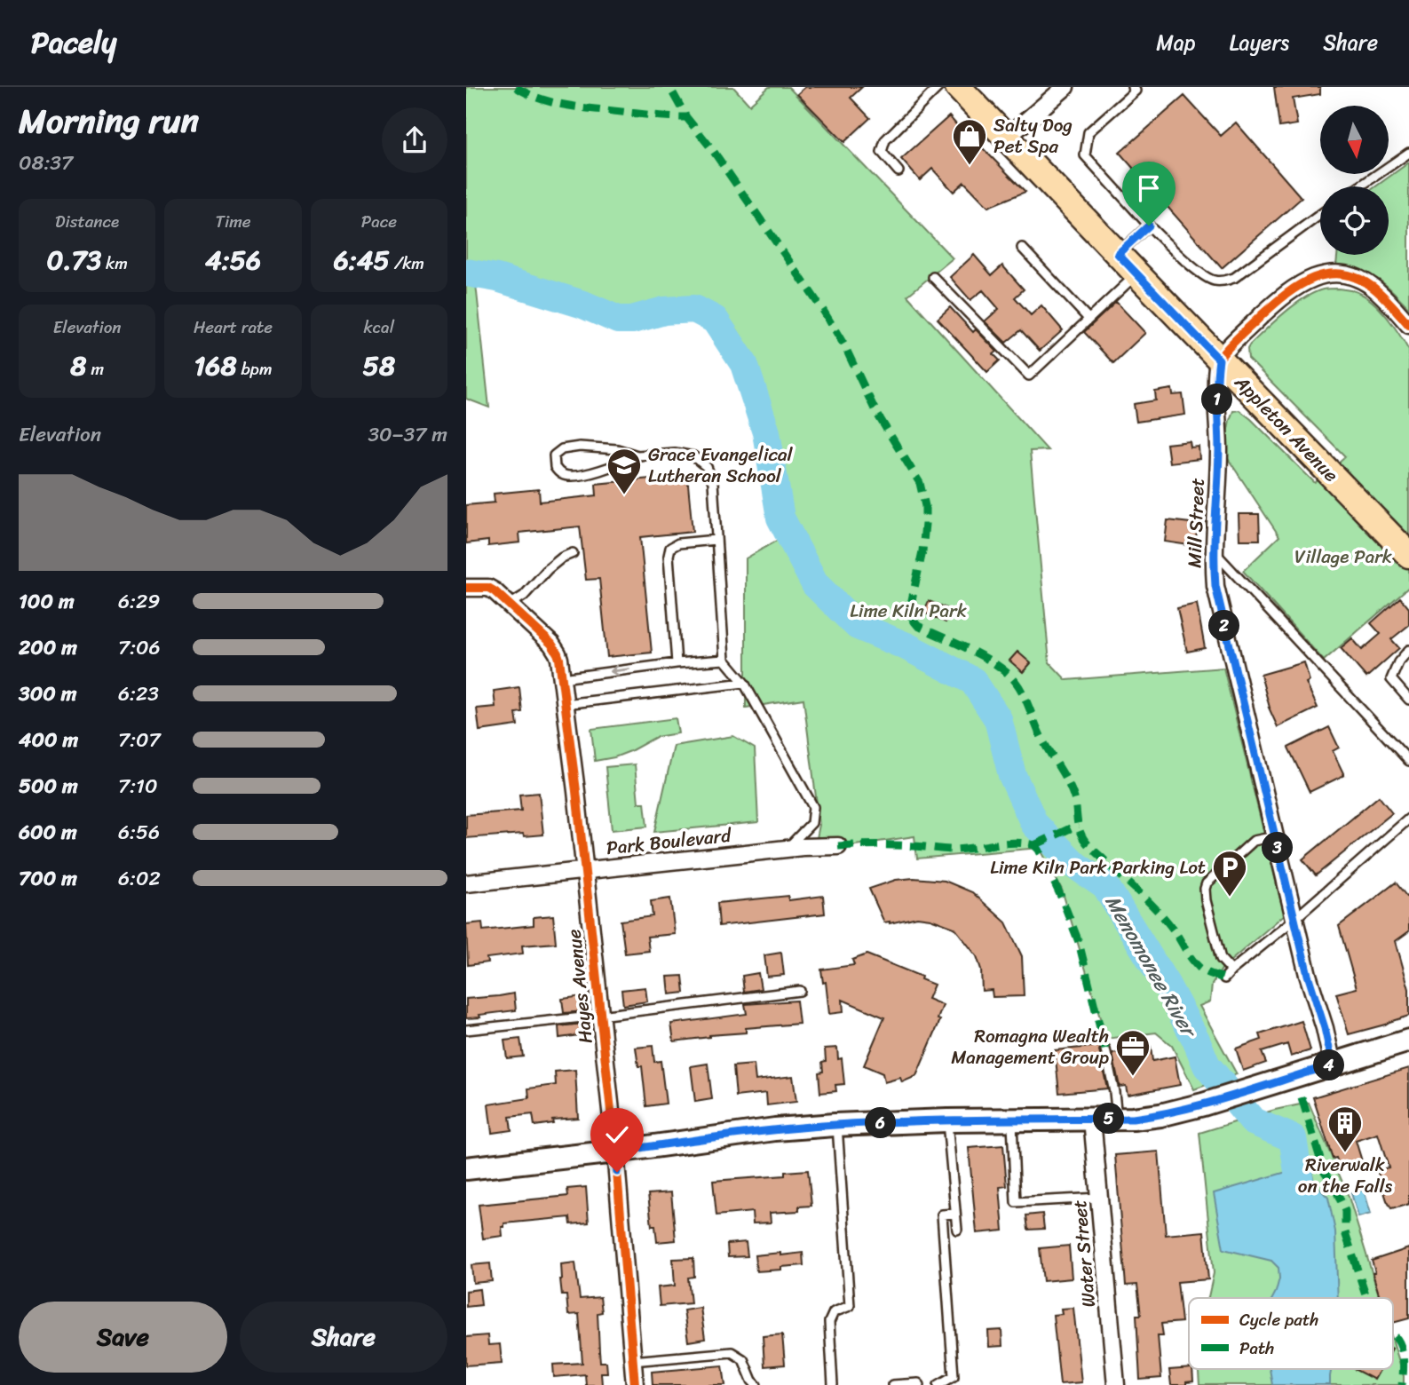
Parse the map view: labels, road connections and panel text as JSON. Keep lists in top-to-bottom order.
{
  "streets": {
    "main road": ["Appleton Avenue"],
    "street": [
      "Mill Street",
      "Park Boulevard",
      "Hayes Avenue",
      "Water Street"
    ]
  },
  "crossings": [
    ["Appleton Avenue", "Mill Street"],
    ["Park Boulevard", "Hayes Avenue"]
  ],
  "water": ["Menomonee River"],
  "parks": ["Village Park", "Lime Kiln Park"],
  "places": {
    "shop": ["Salty Dog Pet Spa"],
    "school or university": ["Grace Evangelical Lutheran School"],
    "parking": ["Lime Kiln Park Parking Lot"],
    "office": ["Romagna Wealth Management Group"],
    "building": ["Riverwalk on the Falls"]
  },
  "legend": ["Cycle path", "Path"],
  "north": "bottom",
  "page": {
    "header": "Pacely",
    "nav": ["Map", "Layers", "Share"],
    "heading": ["Morning run", "08:37"],
    "stats": [
      ["Distance", "0.73 km"],
      ["Time", "4:56"],
      ["Pace", "6:45 /km"],
      ["Elevation", "8 m"],
      ["Heart rate", "168 bpm"],
      ["kcal", "58"]
    ],
    "pins": [
      "1",
      "2",
      "3",
      "4",
      "5",
      "6"
    ],
    "chart": ["Elevation", "30–37 m"],
    "list": [
      {
        "name": "100 m",
        "note": "6:29"
      },
      {
        "name": "200 m",
        "note": "7:06"
      },
      {
        "name": "300 m",
        "note": "6:23"
      },
      {
        "name": "400 m",
        "note": "7:07"
      },
      {
        "name": "500 m",
        "note": "7:10"
      },
      {
        "name": "600 m",
        "note": "6:56"
      },
      {
        "name": "700 m",
        "note": "6:02"
      }
    ],
    "buttons": ["Save", "Share"]
  }
}
